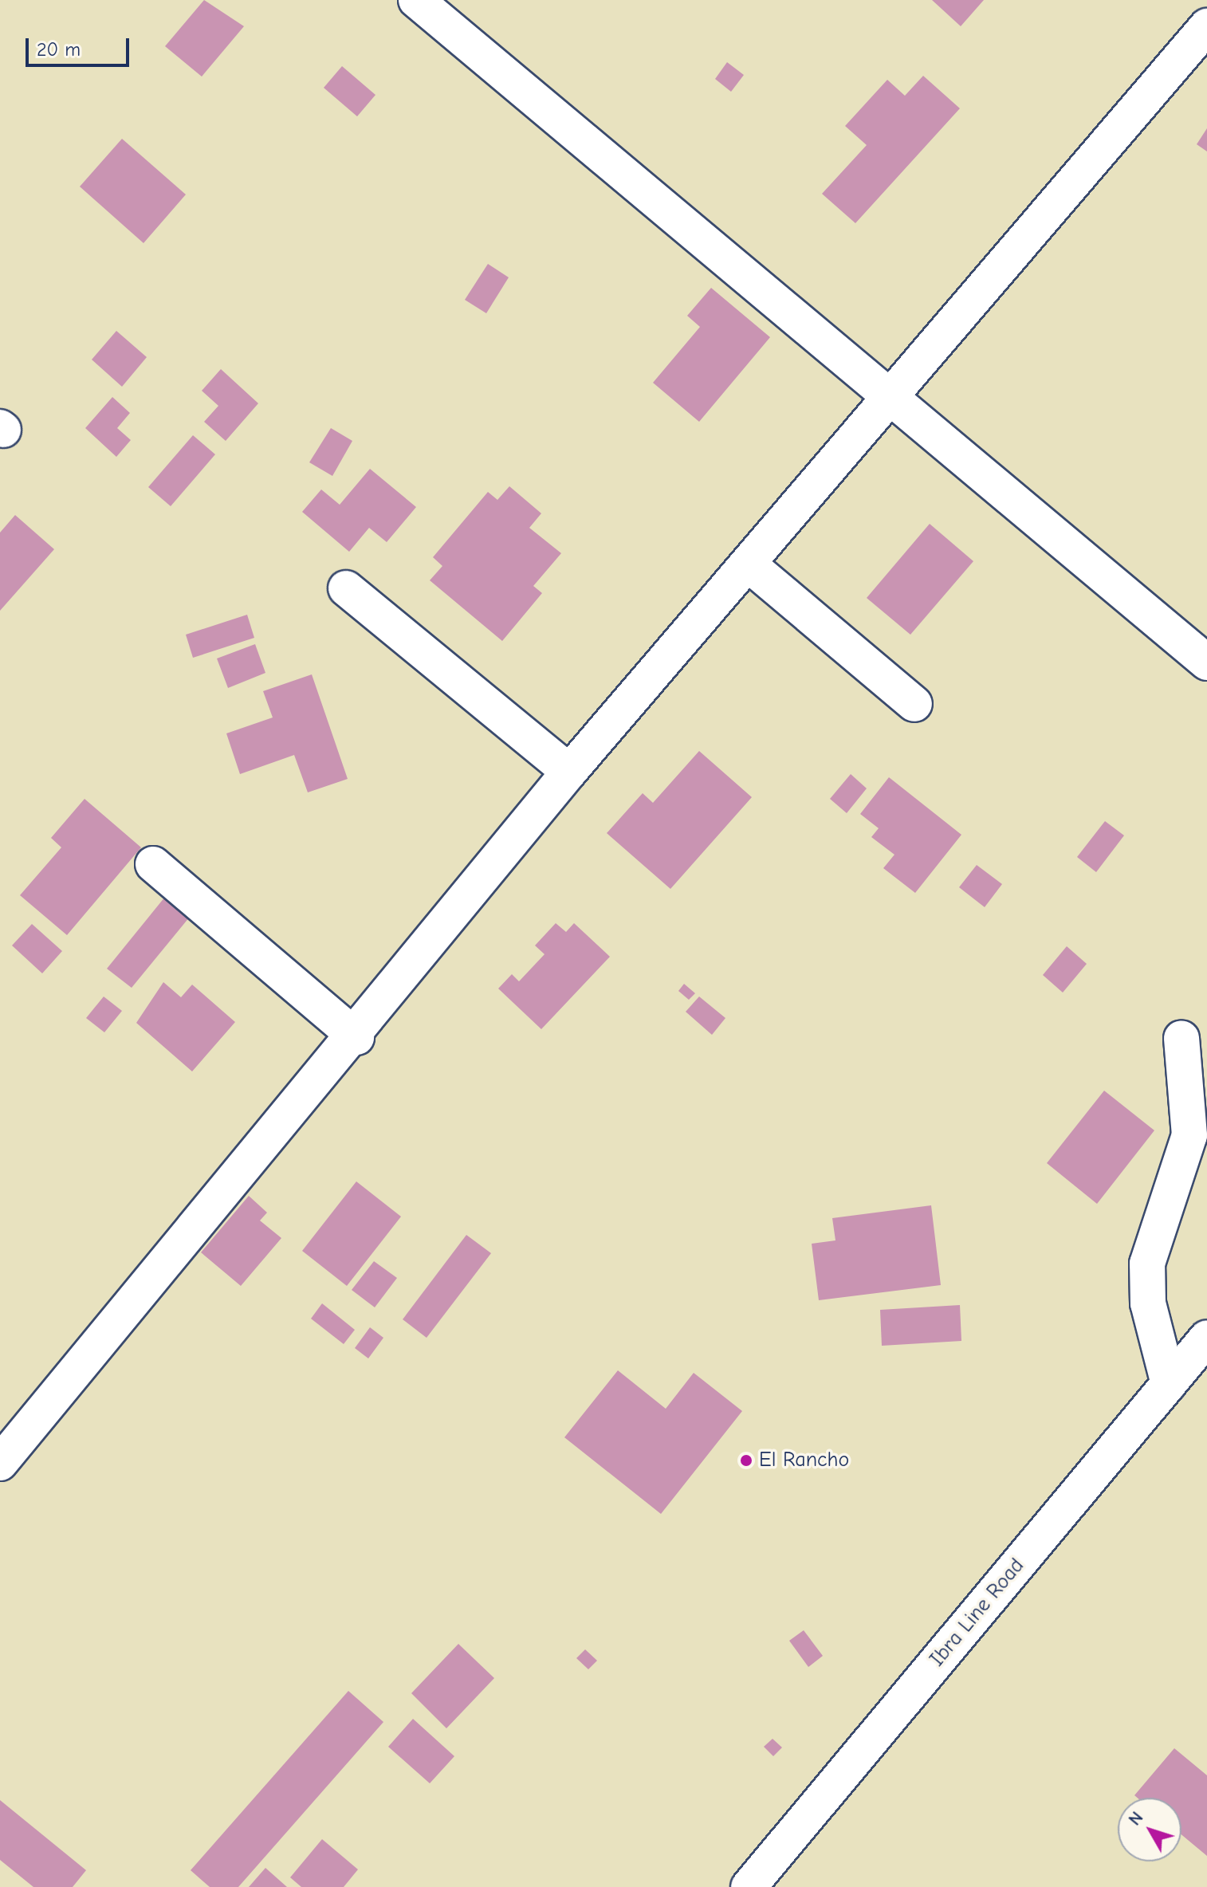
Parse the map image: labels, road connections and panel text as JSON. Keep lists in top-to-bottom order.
{
  "streets": {
    "street": ["Ibra Line Road"]
  },
  "places": ["El Rancho"],
  "scale_bar": "20 m",
  "north": "top left"
}
